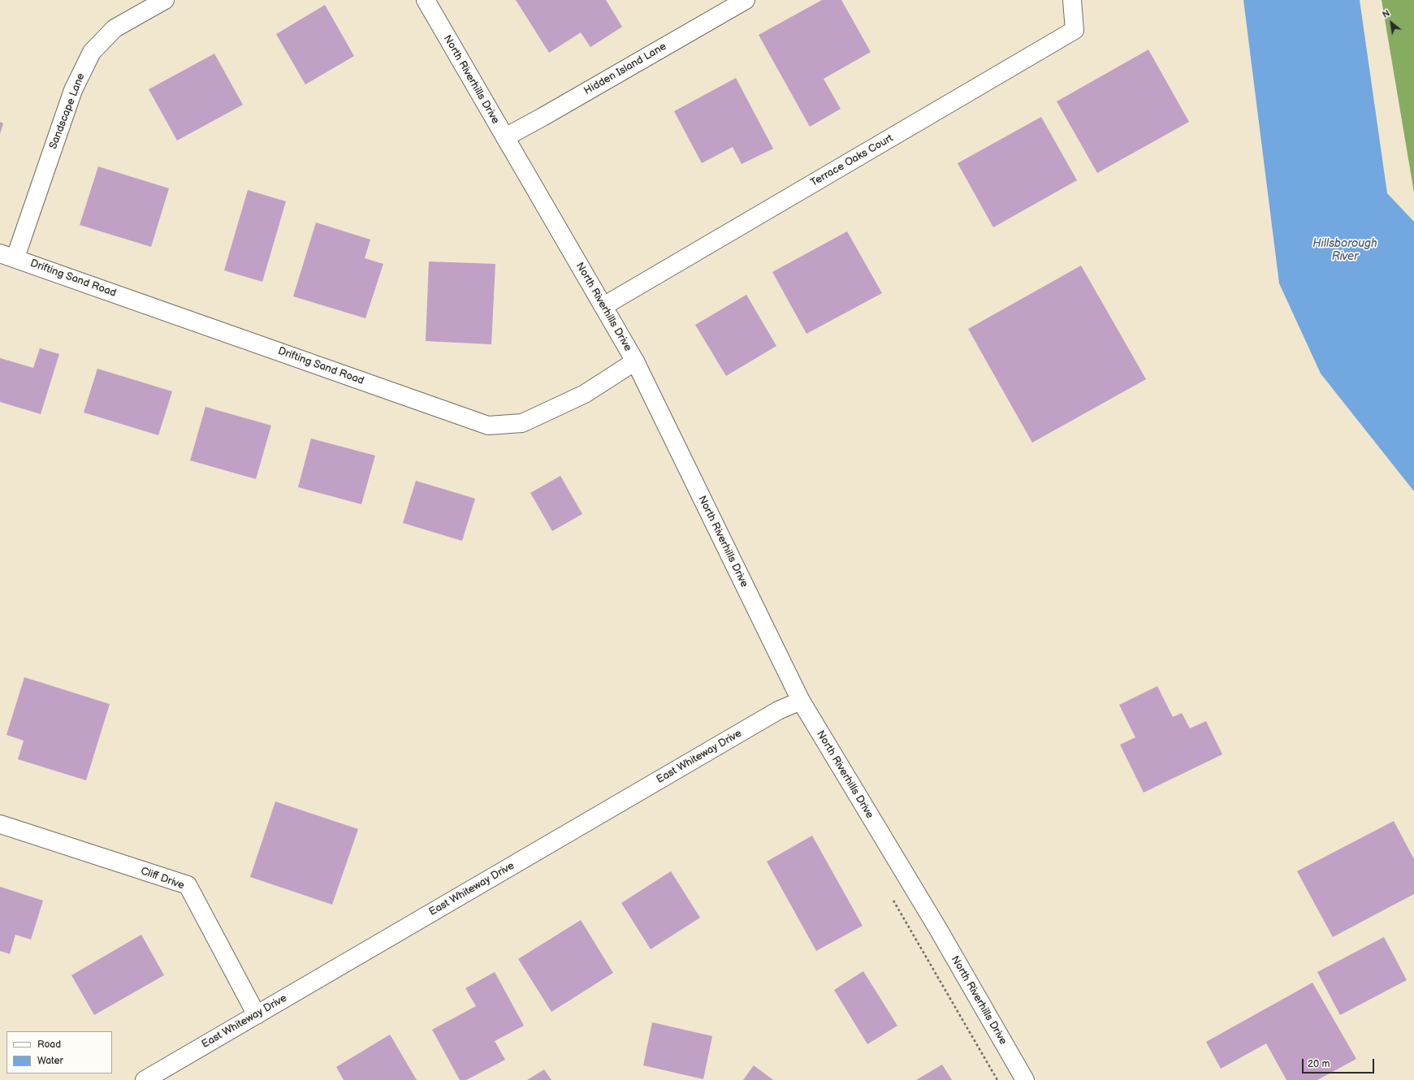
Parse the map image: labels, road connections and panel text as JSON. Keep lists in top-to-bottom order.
{
  "streets": {
    "street": [
      "Hidden Island Lane",
      "North Riverhills Drive",
      "Sandscape Lane",
      "Terrace Oaks Court",
      "Drifting Sand Road",
      "East Whiteway Drive",
      "Cliff Drive"
    ]
  },
  "crossings": [
    ["Hidden Island Lane", "North Riverhills Drive"],
    ["North Riverhills Drive", "Terrace Oaks Court"],
    ["North Riverhills Drive", "Drifting Sand Road"],
    ["North Riverhills Drive", "East Whiteway Drive"],
    ["Sandscape Lane", "Drifting Sand Road"],
    ["East Whiteway Drive", "Cliff Drive"]
  ],
  "water": ["Hillsborough River"],
  "legend": ["Road", "Water"],
  "scale_bar": "20 m",
  "north": "top left"
}
